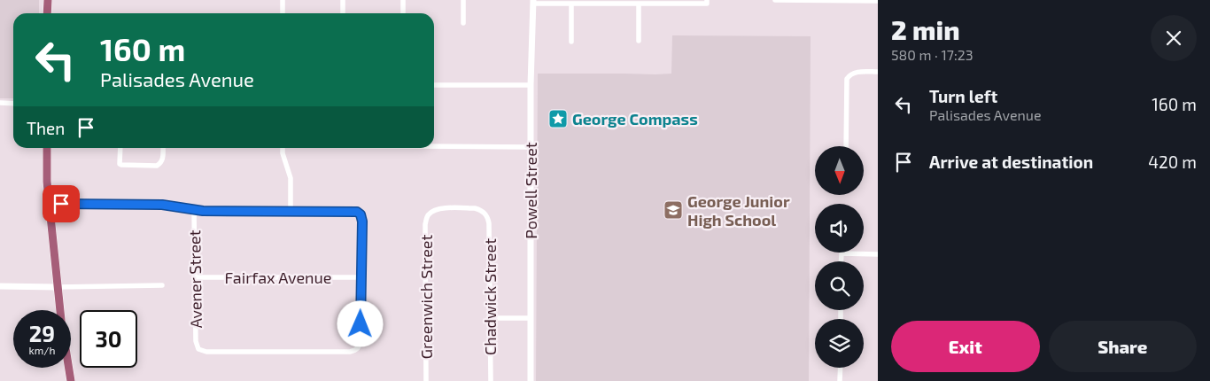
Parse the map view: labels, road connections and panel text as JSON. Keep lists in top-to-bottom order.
{
  "streets": {
    "street": [
      "Powell Street",
      "Fairfax Avenue",
      "Avener Street",
      "Greenwich Street",
      "Chadwick Street"
    ]
  },
  "crossings": [
    ["Fairfax Avenue", "Avener Street"],
    ["Greenwich Street", "Chadwick Street"]
  ],
  "places": {
    "place": ["George Compass"],
    "school or university": ["George Junior High School"]
  },
  "north": "bottom",
  "page": {
    "heading": ["2 min", "580 m · 17:23"],
    "turn": ["160 m", "Palisades Avenue"],
    "list": [
      {
        "name": "Turn left",
        "note": "Palisades Avenue",
        "value": "160 m"
      },
      {
        "name": "Arrive at destination",
        "value": "420 m"
      }
    ],
    "then": "Then",
    "speed": "29 km/h",
    "limit": "30",
    "buttons": ["Exit", "Share"]
  }
}
